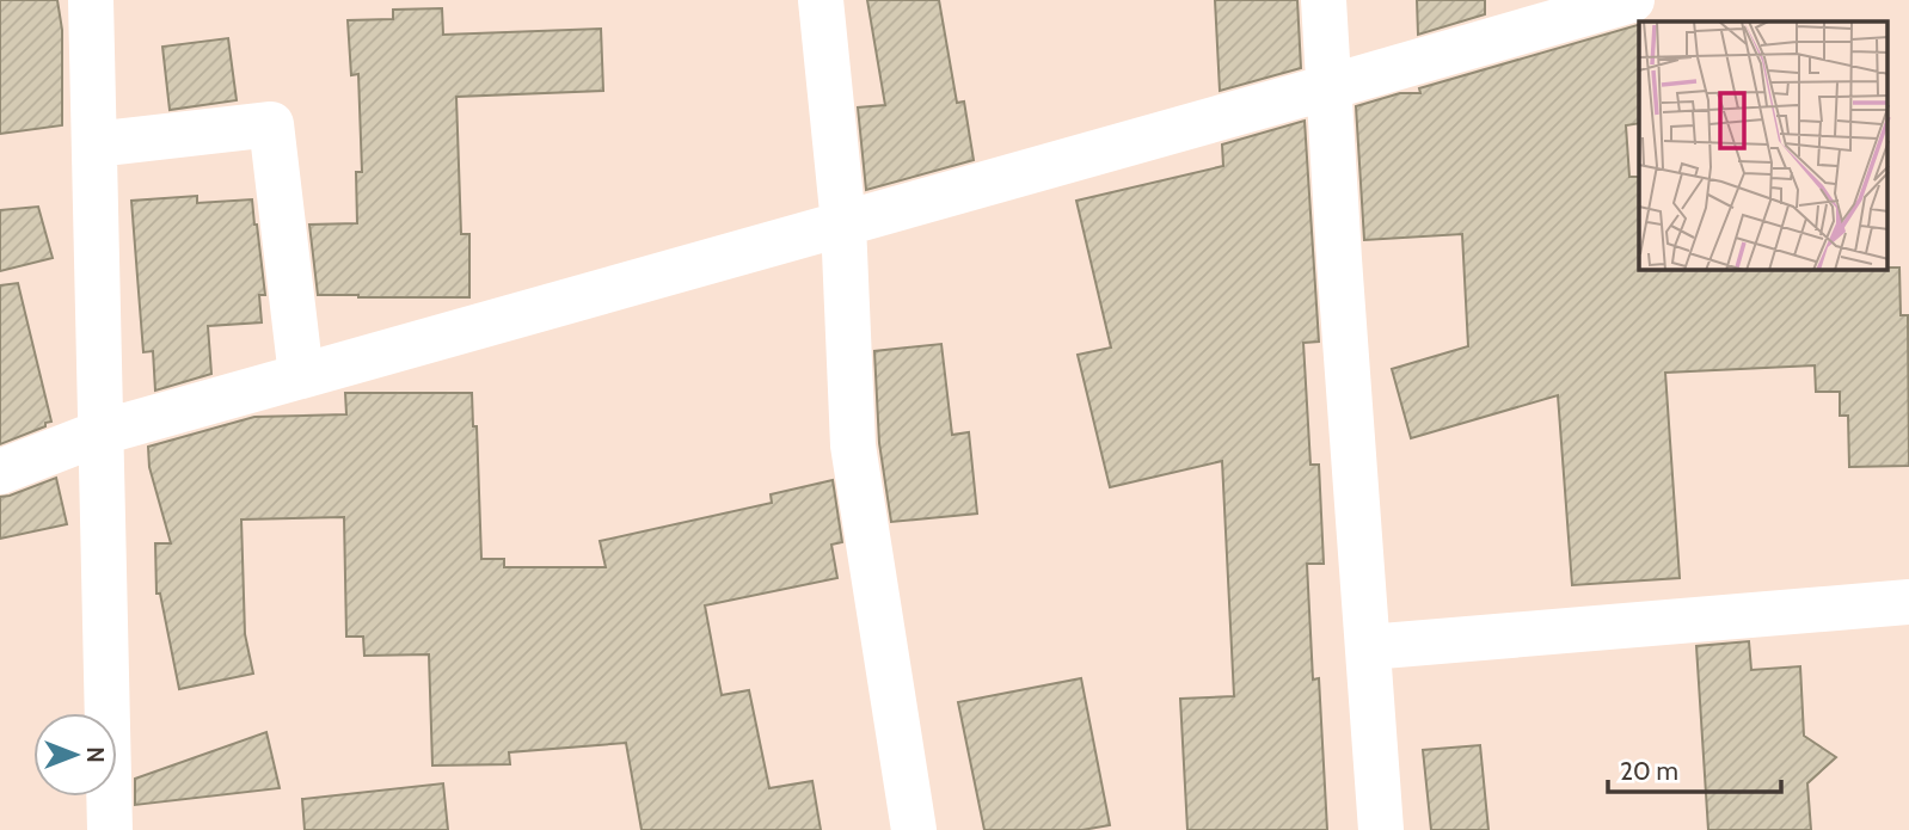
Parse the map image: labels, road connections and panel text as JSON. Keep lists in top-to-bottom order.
{
  "scale_bar": "20 m",
  "north": "right"
}
